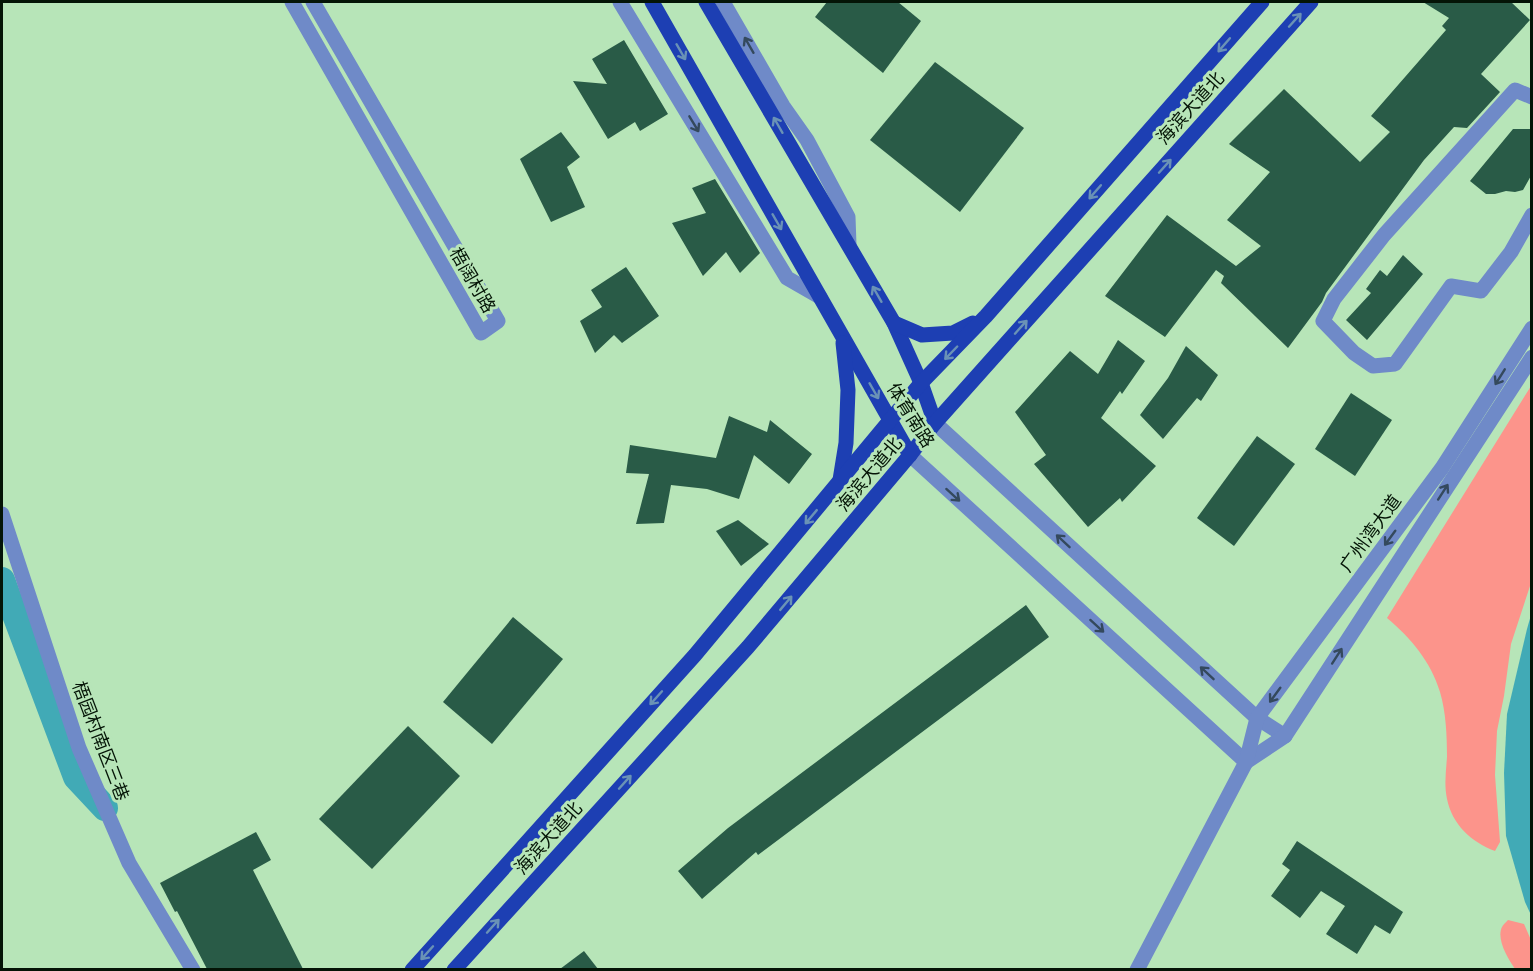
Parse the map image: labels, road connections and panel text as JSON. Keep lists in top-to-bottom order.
{
  "streets": {
    "main road": ["海滨大道北", "体育南路"],
    "street": ["梧阔村路", "广州湾大道", "梧园村南区三巷"]
  },
  "crossings": [
    ["海滨大道北", "体育南路"],
    ["体育南路", "广州湾大道"]
  ]
}
